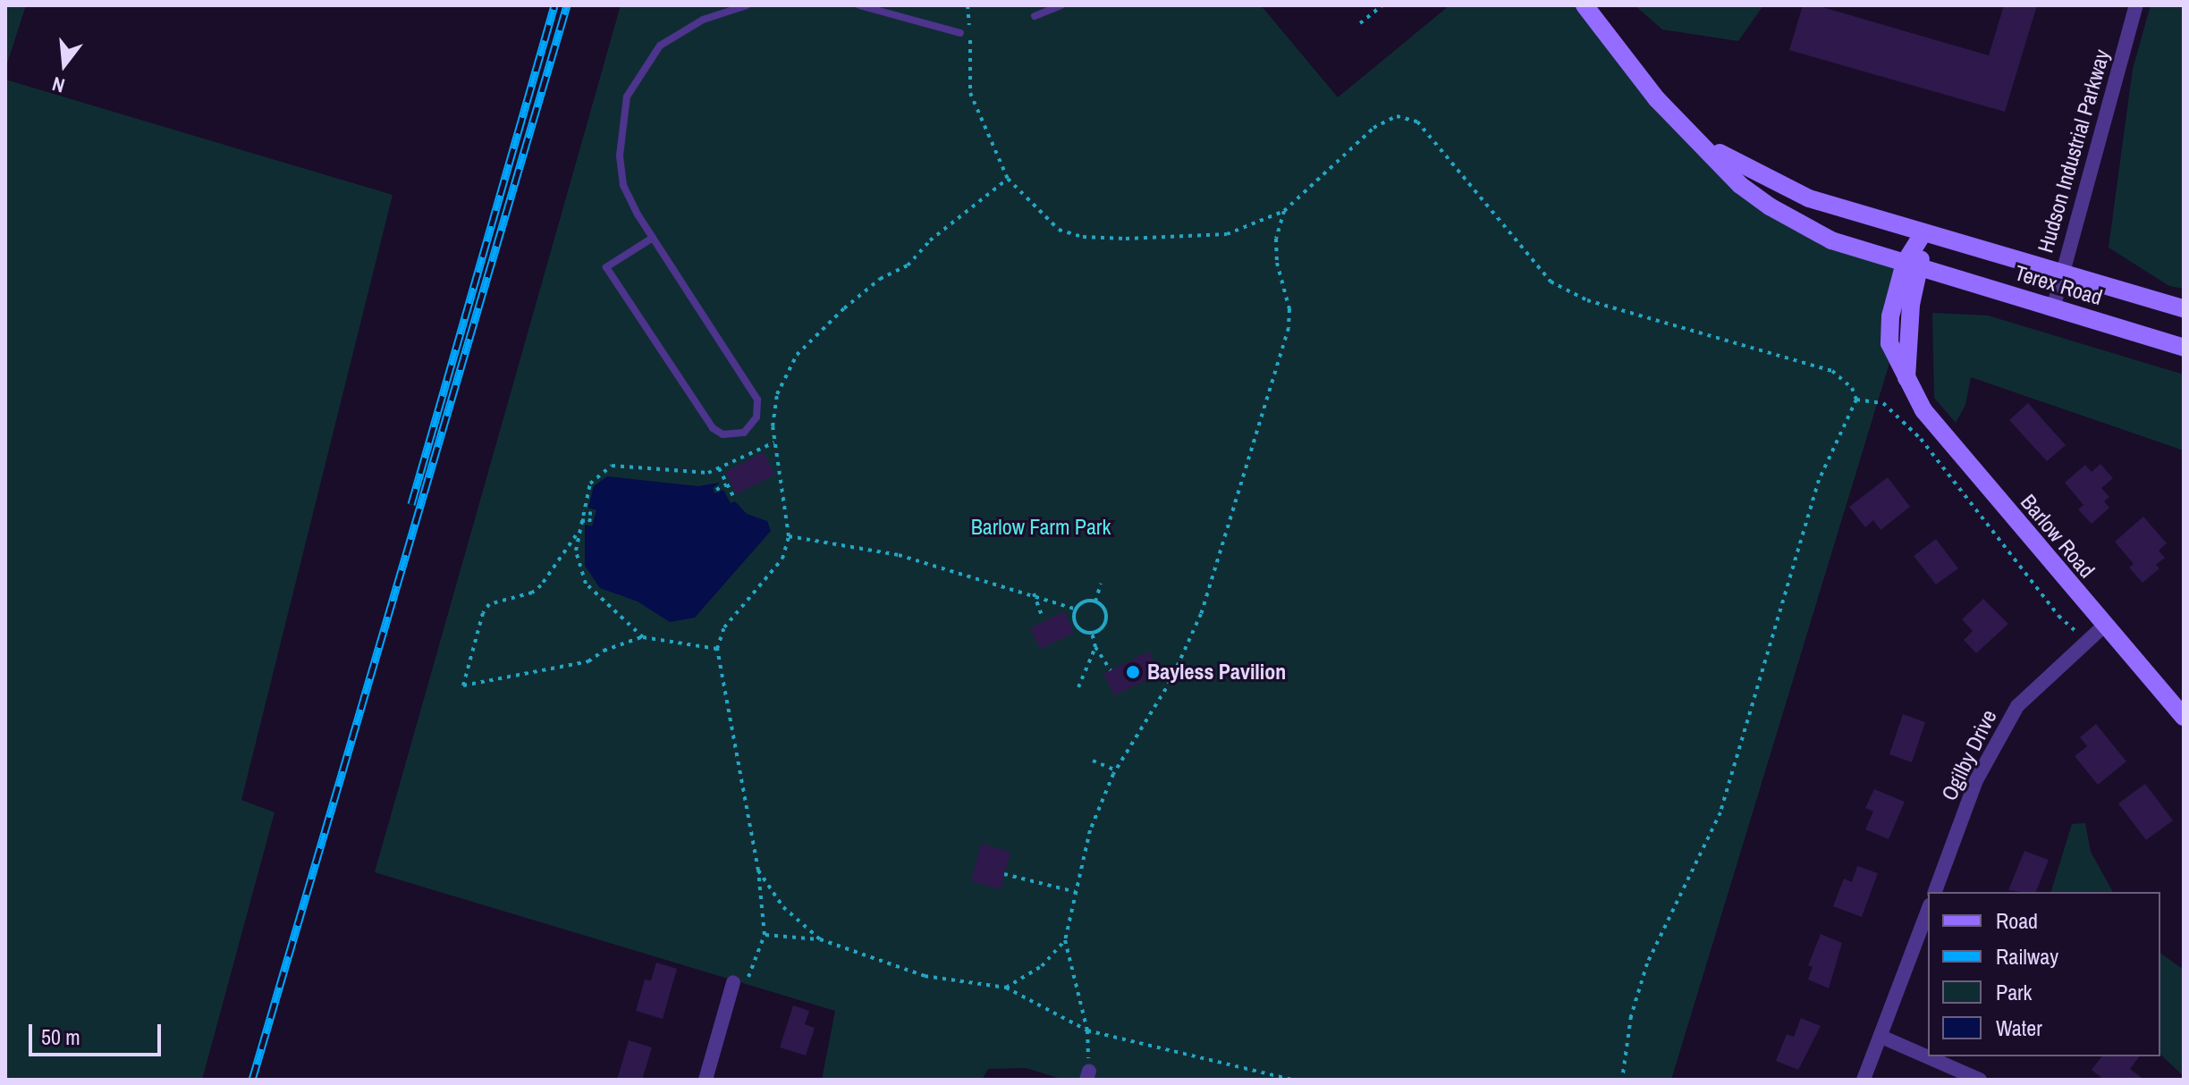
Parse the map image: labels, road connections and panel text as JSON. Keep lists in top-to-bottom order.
{
  "streets": {
    "street": [
      "Hudson Industrial Parkway",
      "Terex Road",
      "Barlow Road",
      "Ogilby Drive"
    ]
  },
  "crossings": [
    ["Hudson Industrial Parkway", "Terex Road"],
    ["Terex Road", "Barlow Road"],
    ["Barlow Road", "Ogilby Drive"]
  ],
  "parks": ["Barlow Farm Park"],
  "places": ["Bayless Pavilion"],
  "legend": [
    "Road",
    "Railway",
    "Park",
    "Water"
  ],
  "scale_bar": "50 m",
  "north": "bottom"
}
